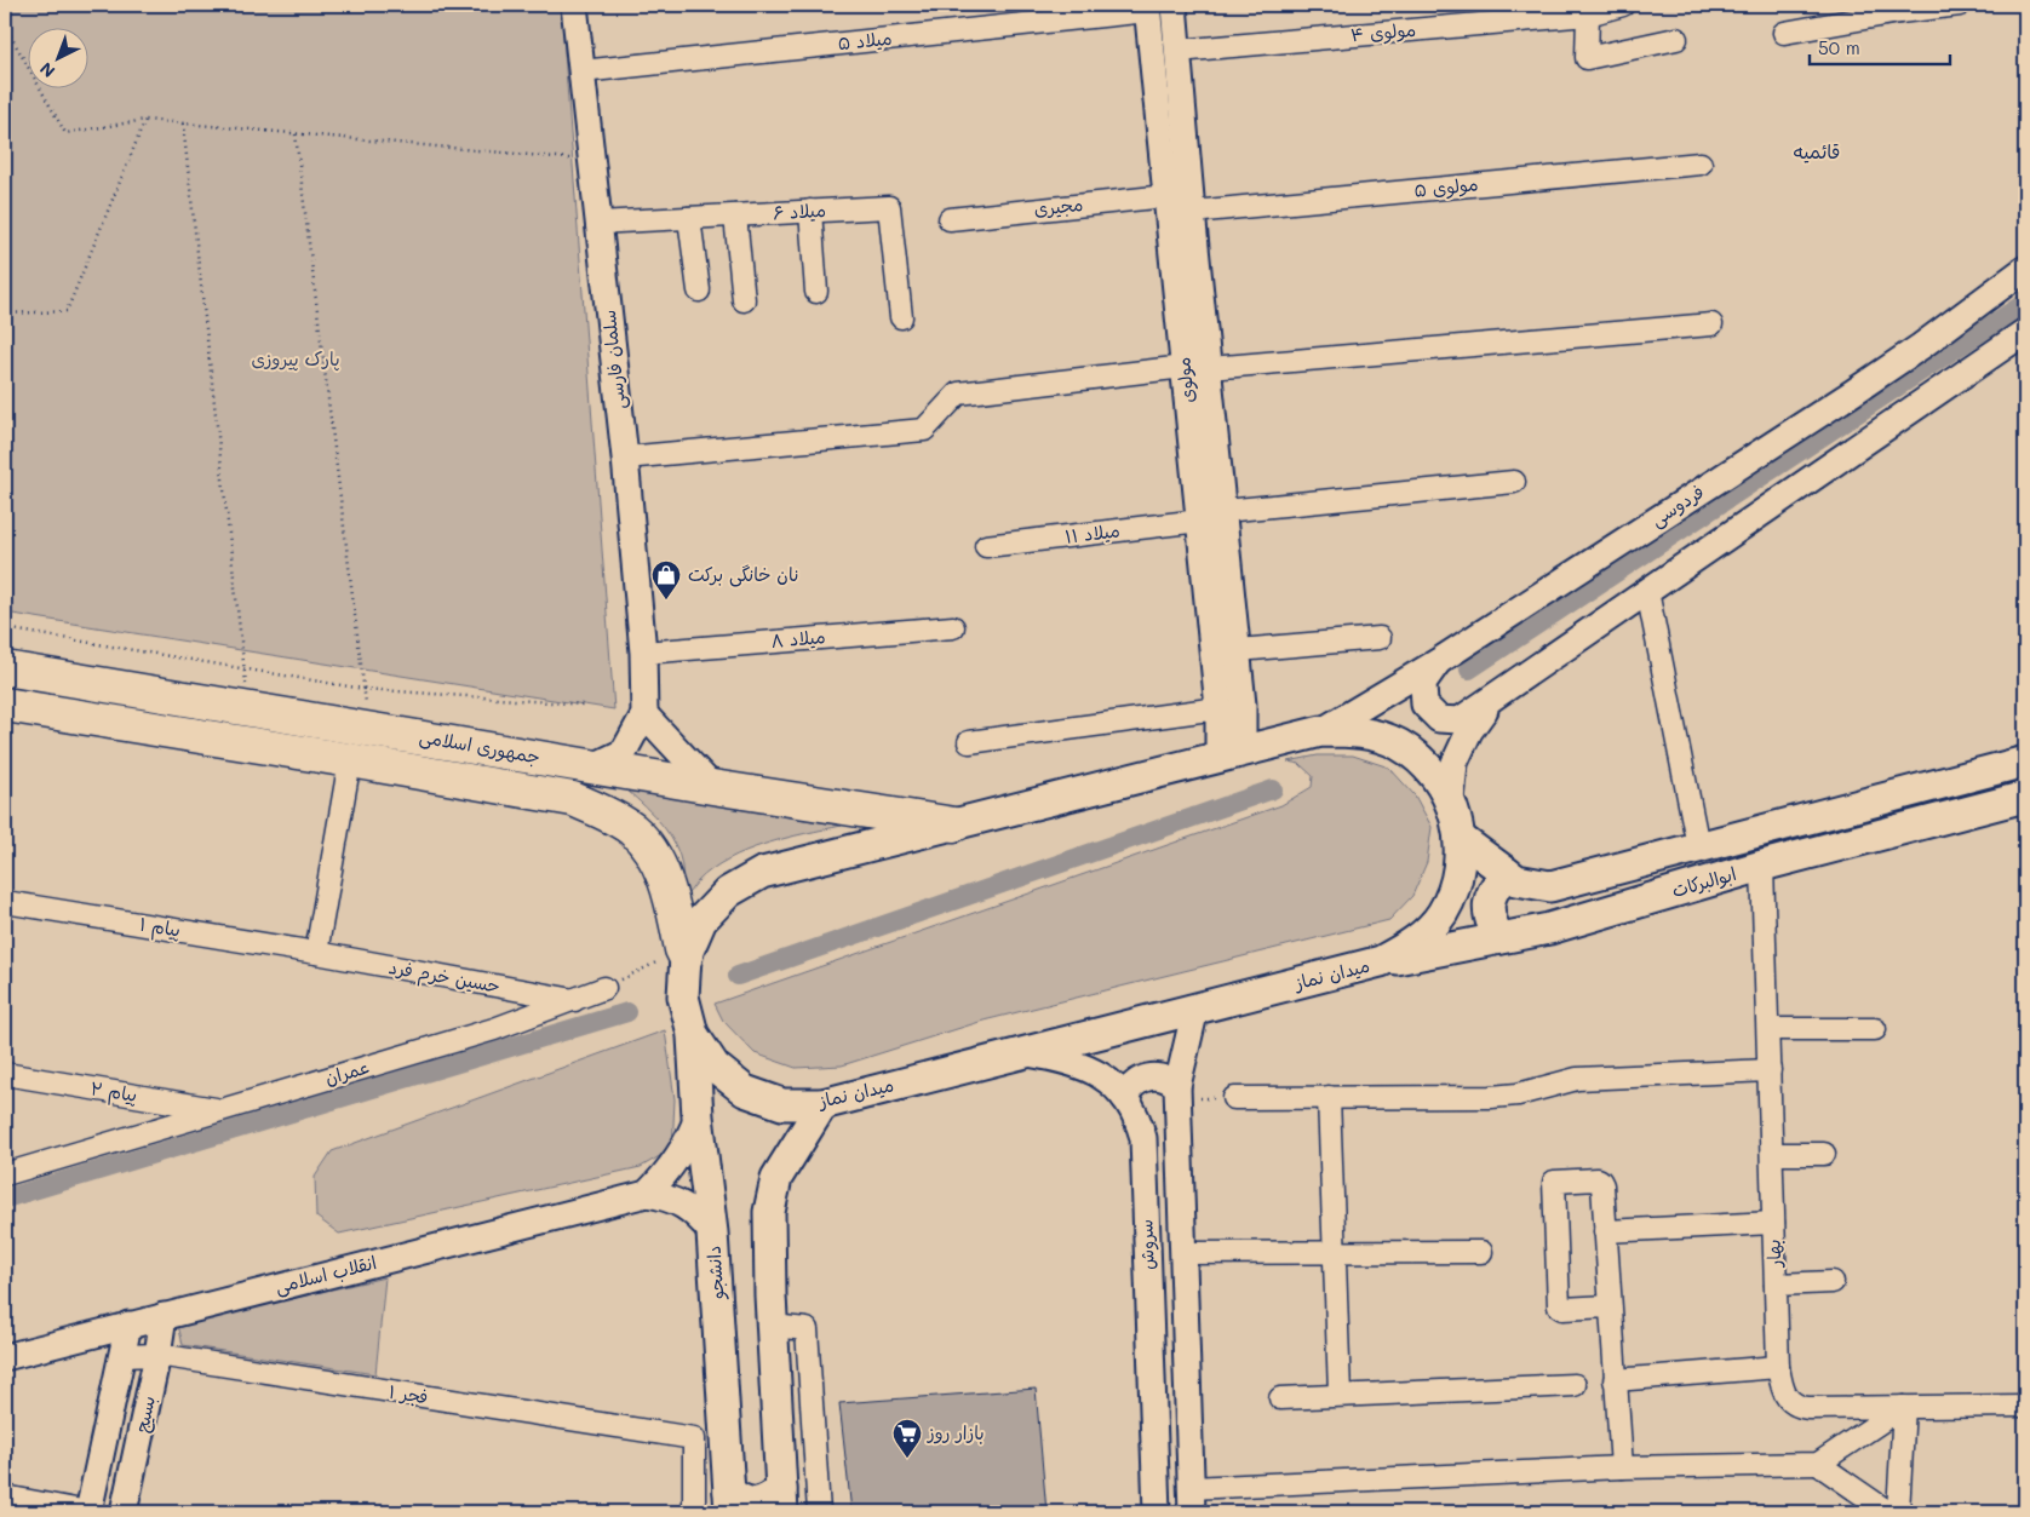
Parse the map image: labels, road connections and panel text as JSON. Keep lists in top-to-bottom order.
{
  "streets": {
    "main road": [
      "جمهوری اسلامی",
      "ابوالبرکات",
      "میدان نماز",
      "دانشجو"
    ],
    "street": [
      "مولوی ۴",
      "میلاد ۵",
      "مولوی ۵",
      "مجیری",
      "میلاد ۶",
      "سلمان فارسی",
      "مولوی",
      "فردوسی",
      "میلاد ۱۱",
      "میلاد ۸",
      "پیام ۱",
      "حسین خرم فرد",
      "عمران",
      "پیام ۲",
      "سروش",
      "بهار",
      "انقلاب اسلامی",
      "فجر ۱",
      "بسیج"
    ]
  },
  "crossings": [
    ["مولوی ۴", "مولوی"],
    ["میلاد ۵", "سلمان فارسی"],
    ["میلاد ۵", "مولوی"],
    ["مولوی ۵", "مولوی"],
    ["مجیری", "مولوی"],
    ["میلاد ۶", "سلمان فارسی"],
    ["سلمان فارسی", "میلاد ۸"],
    ["مولوی", "میلاد ۱۱"],
    ["مولوی", "میدان نماز"],
    ["فردوسی", "میدان نماز"],
    ["جمهوری اسلامی", "میدان نماز"],
    ["ابوالبرکات", "میدان نماز"],
    ["ابوالبرکات", "بهار"],
    ["پیام ۱", "حسین خرم فرد"],
    ["میدان نماز", "سروش"],
    ["میدان نماز", "دانشجو"],
    ["حسین خرم فرد", "عمران"],
    ["عمران", "پیام ۲"],
    ["انقلاب اسلامی", "بسیج"],
    ["فجر ۱", "بسیج"]
  ],
  "districts": ["قائمیه"],
  "parks": ["پارک پیروزی"],
  "places": {
    "shop": ["نان خانگی برکت"],
    "supermarket": ["بازار روز"]
  },
  "scale_bar": "50 m",
  "north": "bottom left"
}
